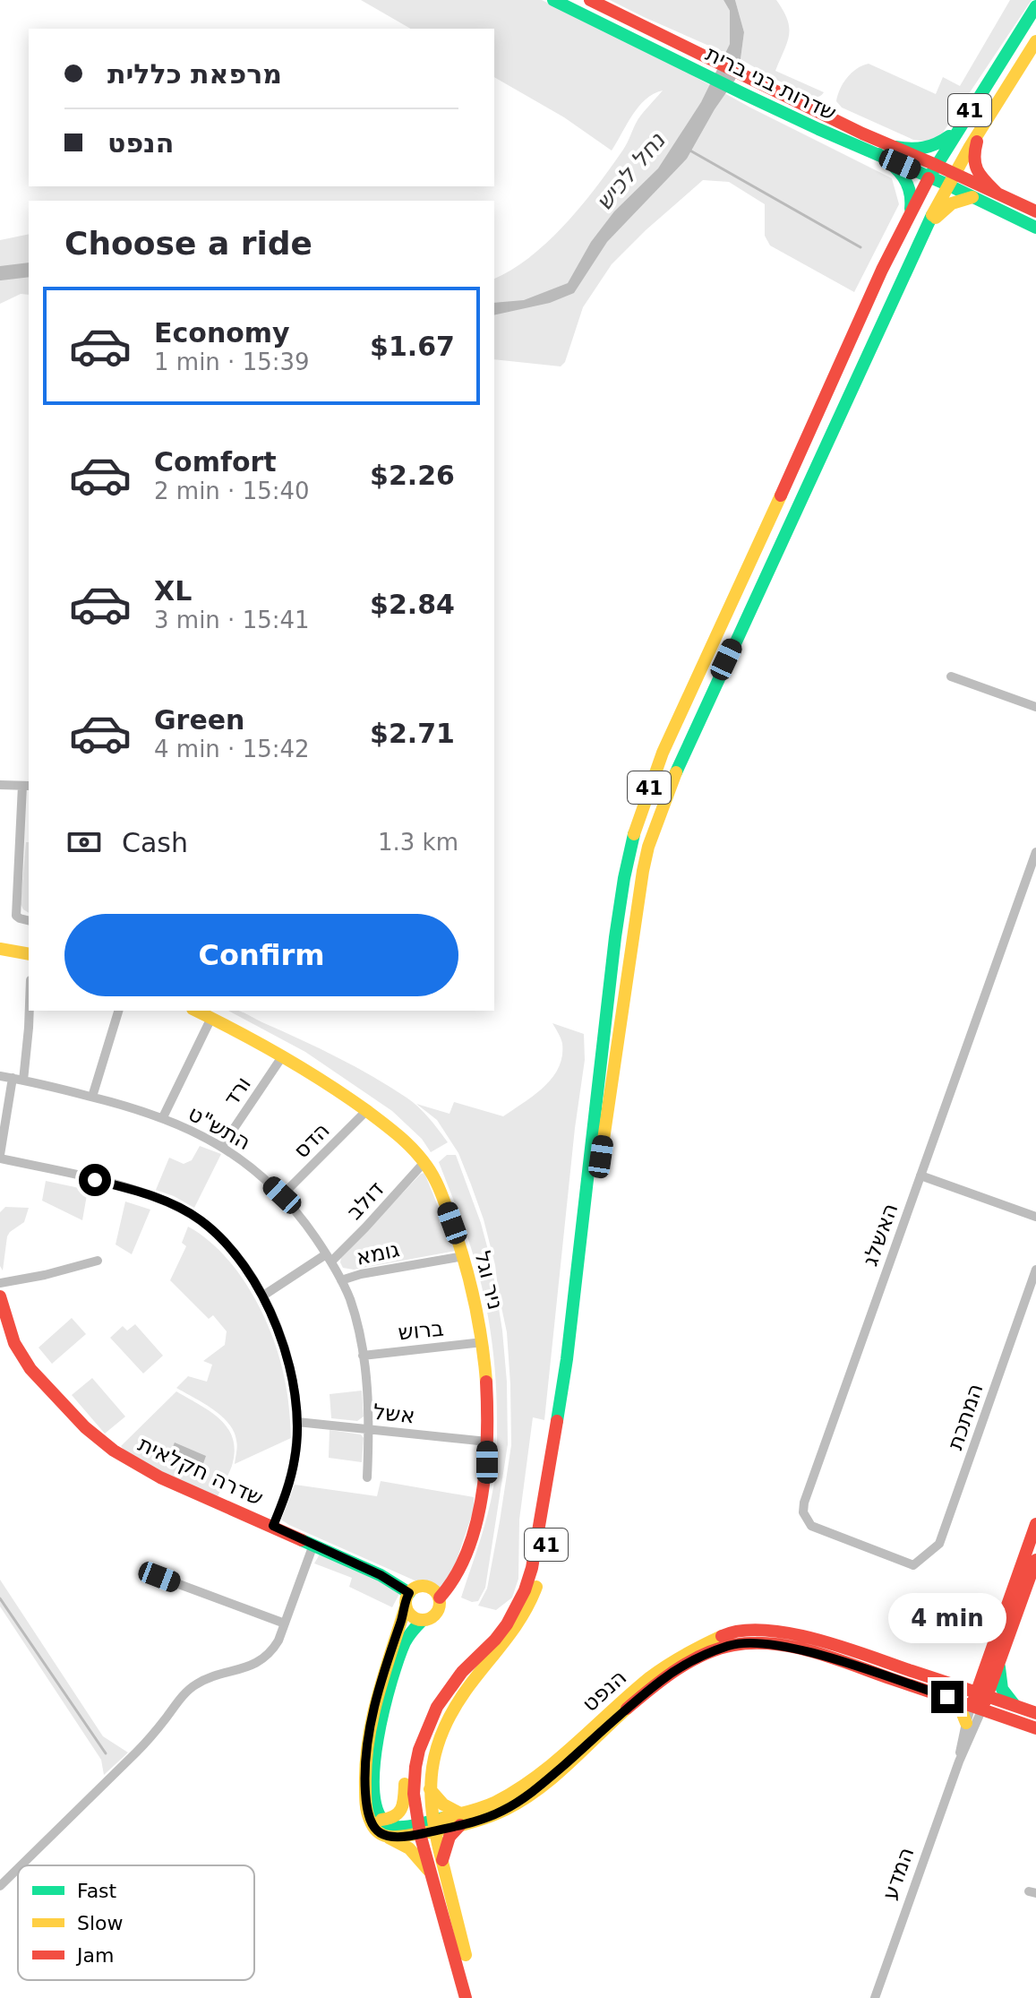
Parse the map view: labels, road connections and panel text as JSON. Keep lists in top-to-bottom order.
{
  "streets": {
    "main road": [
      "שדרות בני ברית",
      "41",
      "ניר וגל",
      "שדרה חקלאית",
      "הנפט",
      "המדע"
    ],
    "street": [
      "ורד",
      "התש\"ט",
      "הדס",
      "דולב",
      "האשלג",
      "גומא",
      "ברוש",
      "אשל",
      "המתכת"
    ]
  },
  "crossings": [
    ["שדרות בני ברית", "41"],
    ["41", "הנפט"],
    ["ורד", "התש\"ט"],
    ["ורד", "ניר וגל"],
    ["התש\"ט", "הדס"],
    ["התש\"ט", "דולב"],
    ["התש\"ט", "גומא"],
    ["התש\"ט", "ברוש"],
    ["התש\"ט", "אשל"],
    ["הדס", "ניר וגל"],
    ["דולב", "ניר וגל"],
    ["האשלג", "המתכת"],
    ["גומא", "ניר וגל"],
    ["ניר וגל", "ברוש"],
    ["ניר וגל", "אשל"],
    ["ניר וגל", "שדרה חקלאית"],
    ["הנפט", "המדע"]
  ],
  "water": ["נחל לכיש"],
  "legend": ["Fast", "Slow", "Jam"],
  "page": {
    "banner": ["מרפאת כללית", "הנפט"],
    "heading": "Choose a ride",
    "list": [
      {
        "name": "Economy",
        "note": "1 min · 15:39",
        "value": "$1.67"
      },
      {
        "name": "Comfort",
        "note": "2 min · 15:40",
        "value": "$2.26"
      },
      {
        "name": "XL",
        "note": "3 min · 15:41",
        "value": "$2.84"
      },
      {
        "name": "Green",
        "note": "4 min · 15:42",
        "value": "$2.71"
      }
    ],
    "pay": ["Cash", "1.3 km"],
    "buttons": "Confirm",
    "bubble": "4 min"
  }
}
